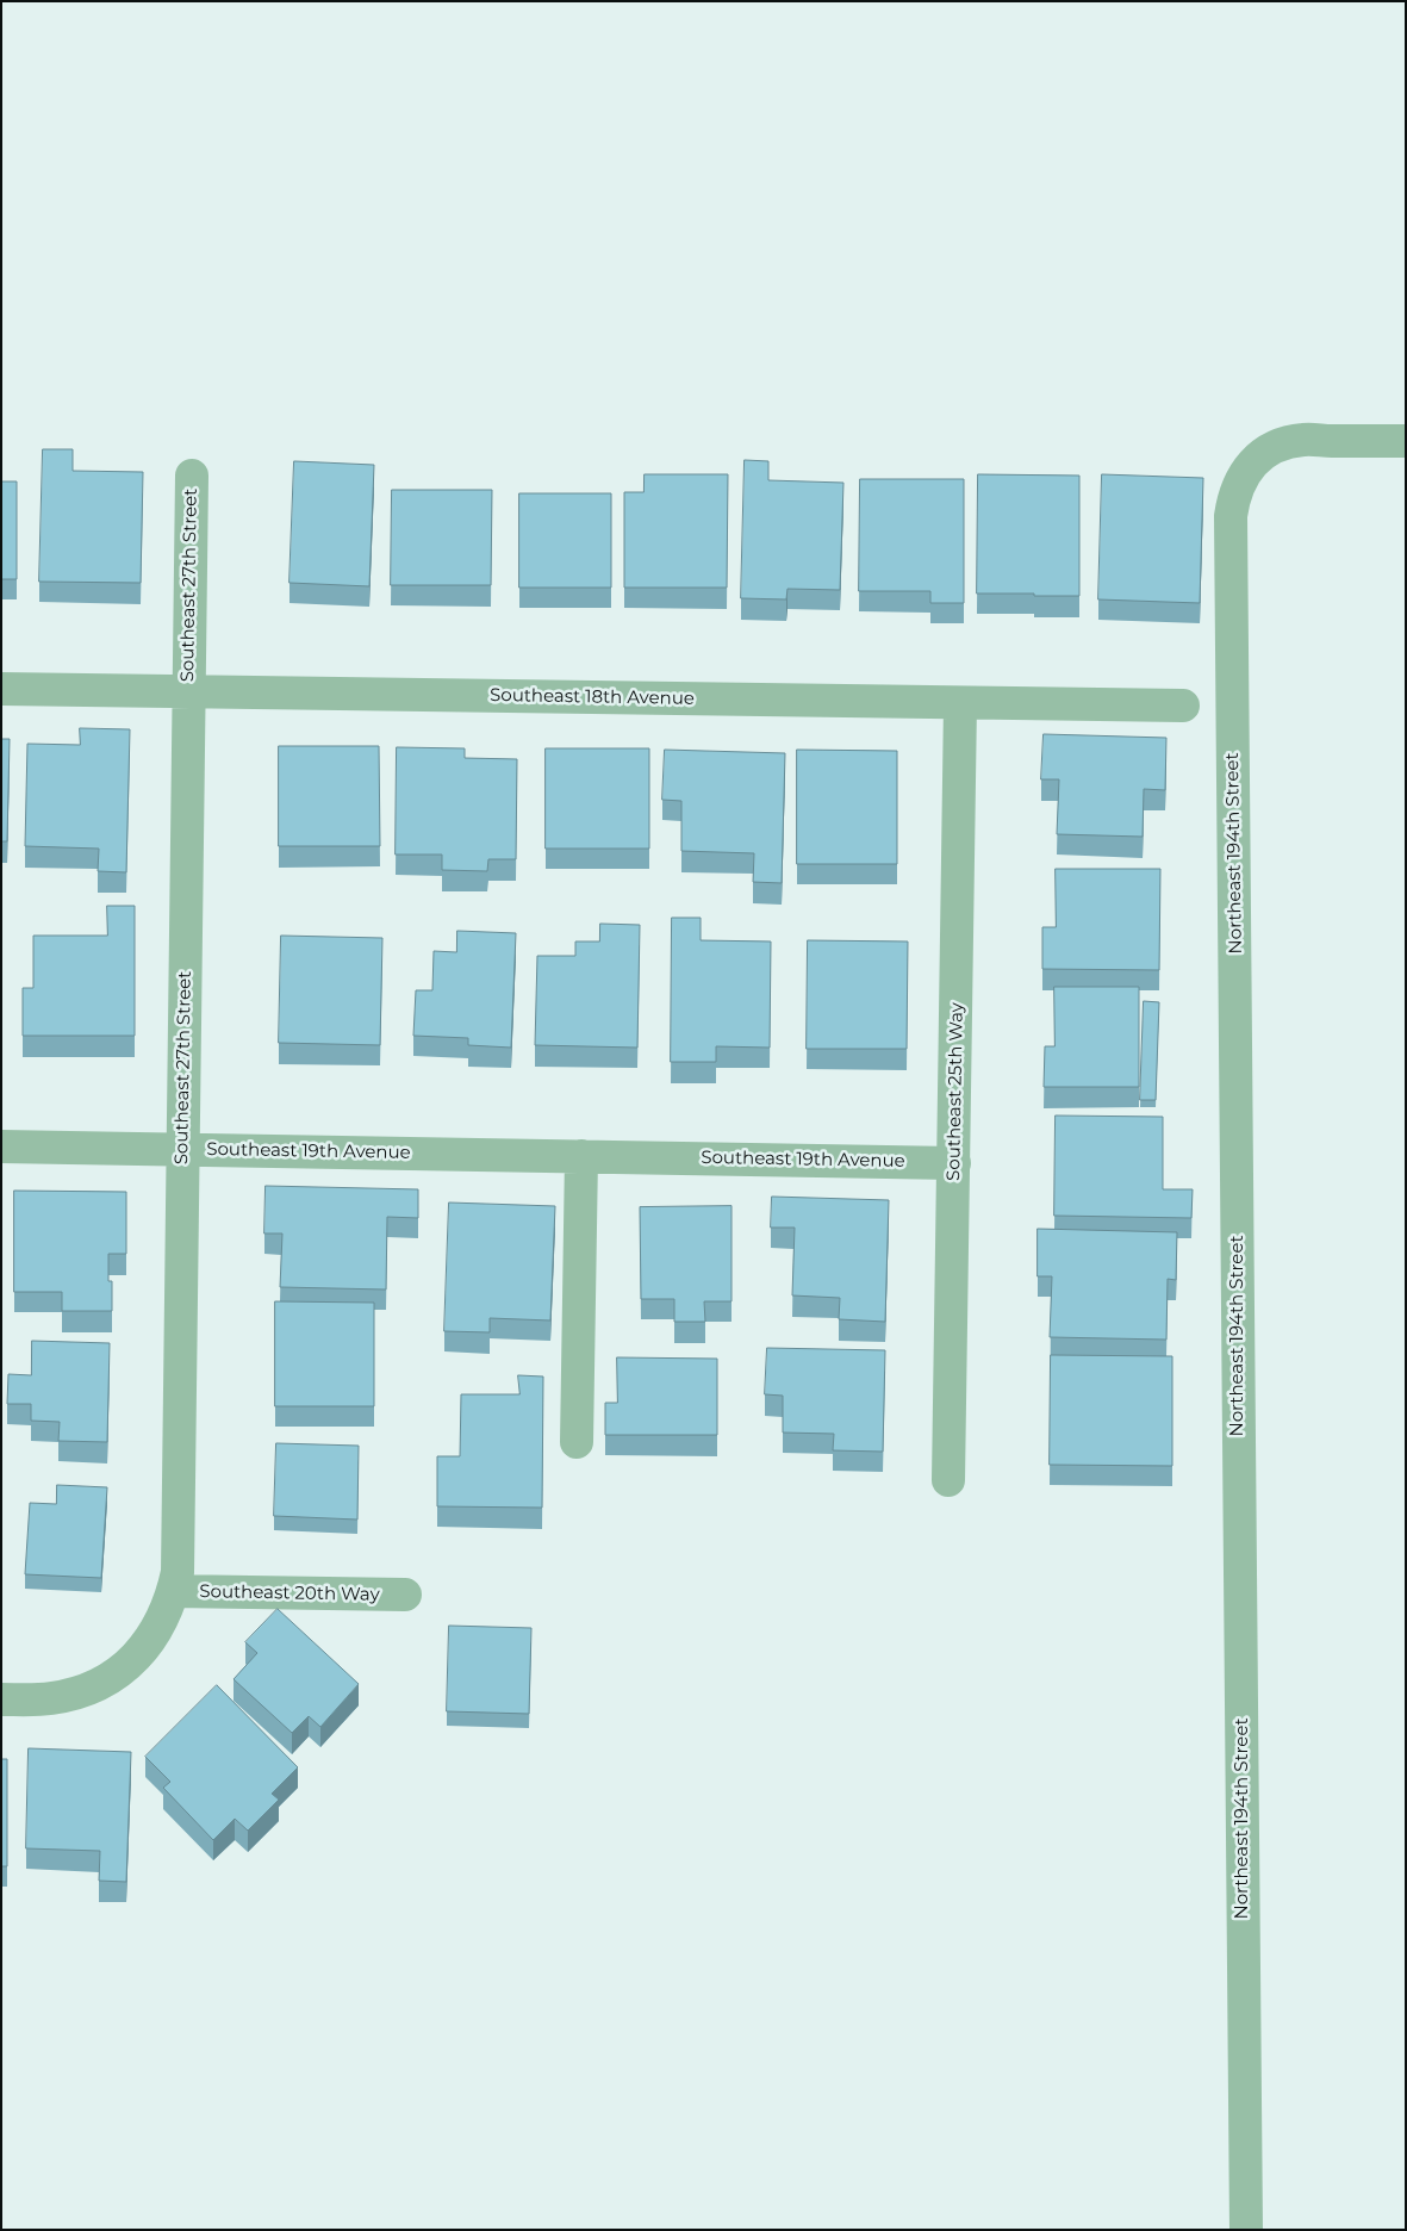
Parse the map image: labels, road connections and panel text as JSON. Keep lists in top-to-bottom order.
{
  "streets": {
    "street": [
      "Southeast 27th Street",
      "Southeast 18th Avenue",
      "Northeast 194th Street",
      "Southeast 25th Way",
      "Southeast 19th Avenue",
      "Southeast 20th Way"
    ]
  },
  "crossings": [
    ["Southeast 27th Street", "Southeast 18th Avenue"],
    ["Southeast 27th Street", "Southeast 19th Avenue"],
    ["Southeast 27th Street", "Southeast 20th Way"],
    ["Southeast 18th Avenue", "Southeast 25th Way"],
    ["Southeast 25th Way", "Southeast 19th Avenue"]
  ]
}
